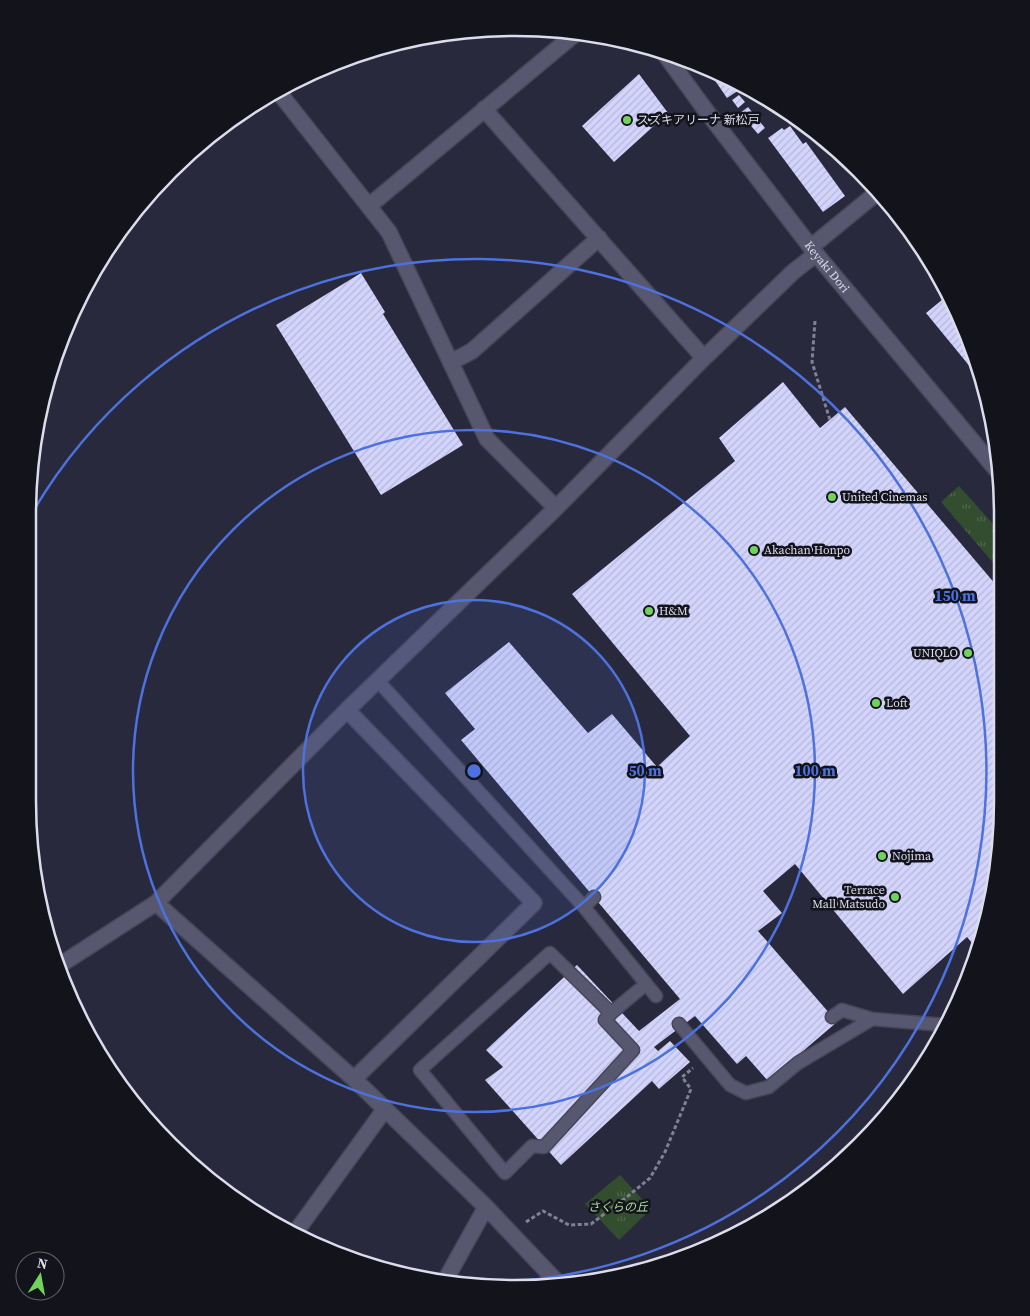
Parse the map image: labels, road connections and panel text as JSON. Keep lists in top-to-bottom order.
{
  "streets": {
    "street": ["Keyaki Dori"]
  },
  "parks": ["さくらの丘"],
  "places": [
    "スズキアリーナ 新松戸",
    "United Cinemas",
    "Akachan Honpo",
    "H&M",
    "UNIQLO",
    "Loft",
    "Nojima",
    "Terrace Mall Matsudo"
  ],
  "north": "top",
  "rings": ["150 m", "50 m", "100 m"]
}
